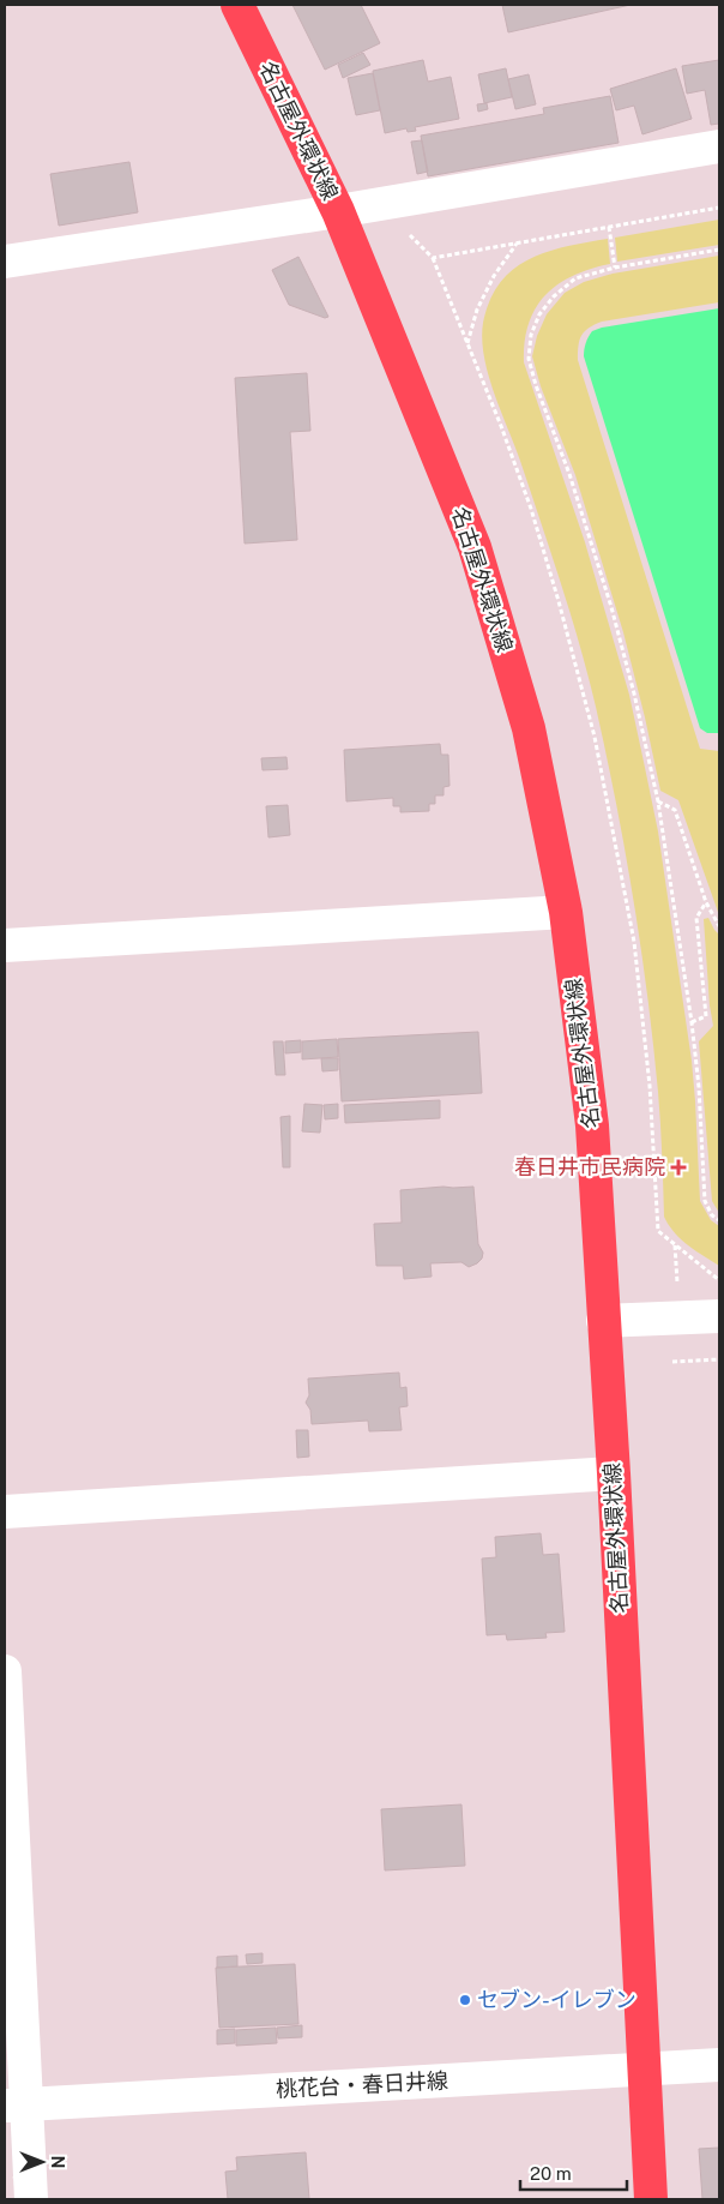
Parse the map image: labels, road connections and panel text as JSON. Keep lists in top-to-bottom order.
{
  "streets": {
    "main road": ["名古屋外環状線"],
    "street": ["桃花台・春日井線"]
  },
  "crossings": [
    ["名古屋外環状線", "桃花台・春日井線"]
  ],
  "places": {
    "health": ["春日井市民病院"],
    "other": ["セブン-イレブン"]
  },
  "scale_bar": "20 m",
  "north": "right"
}
